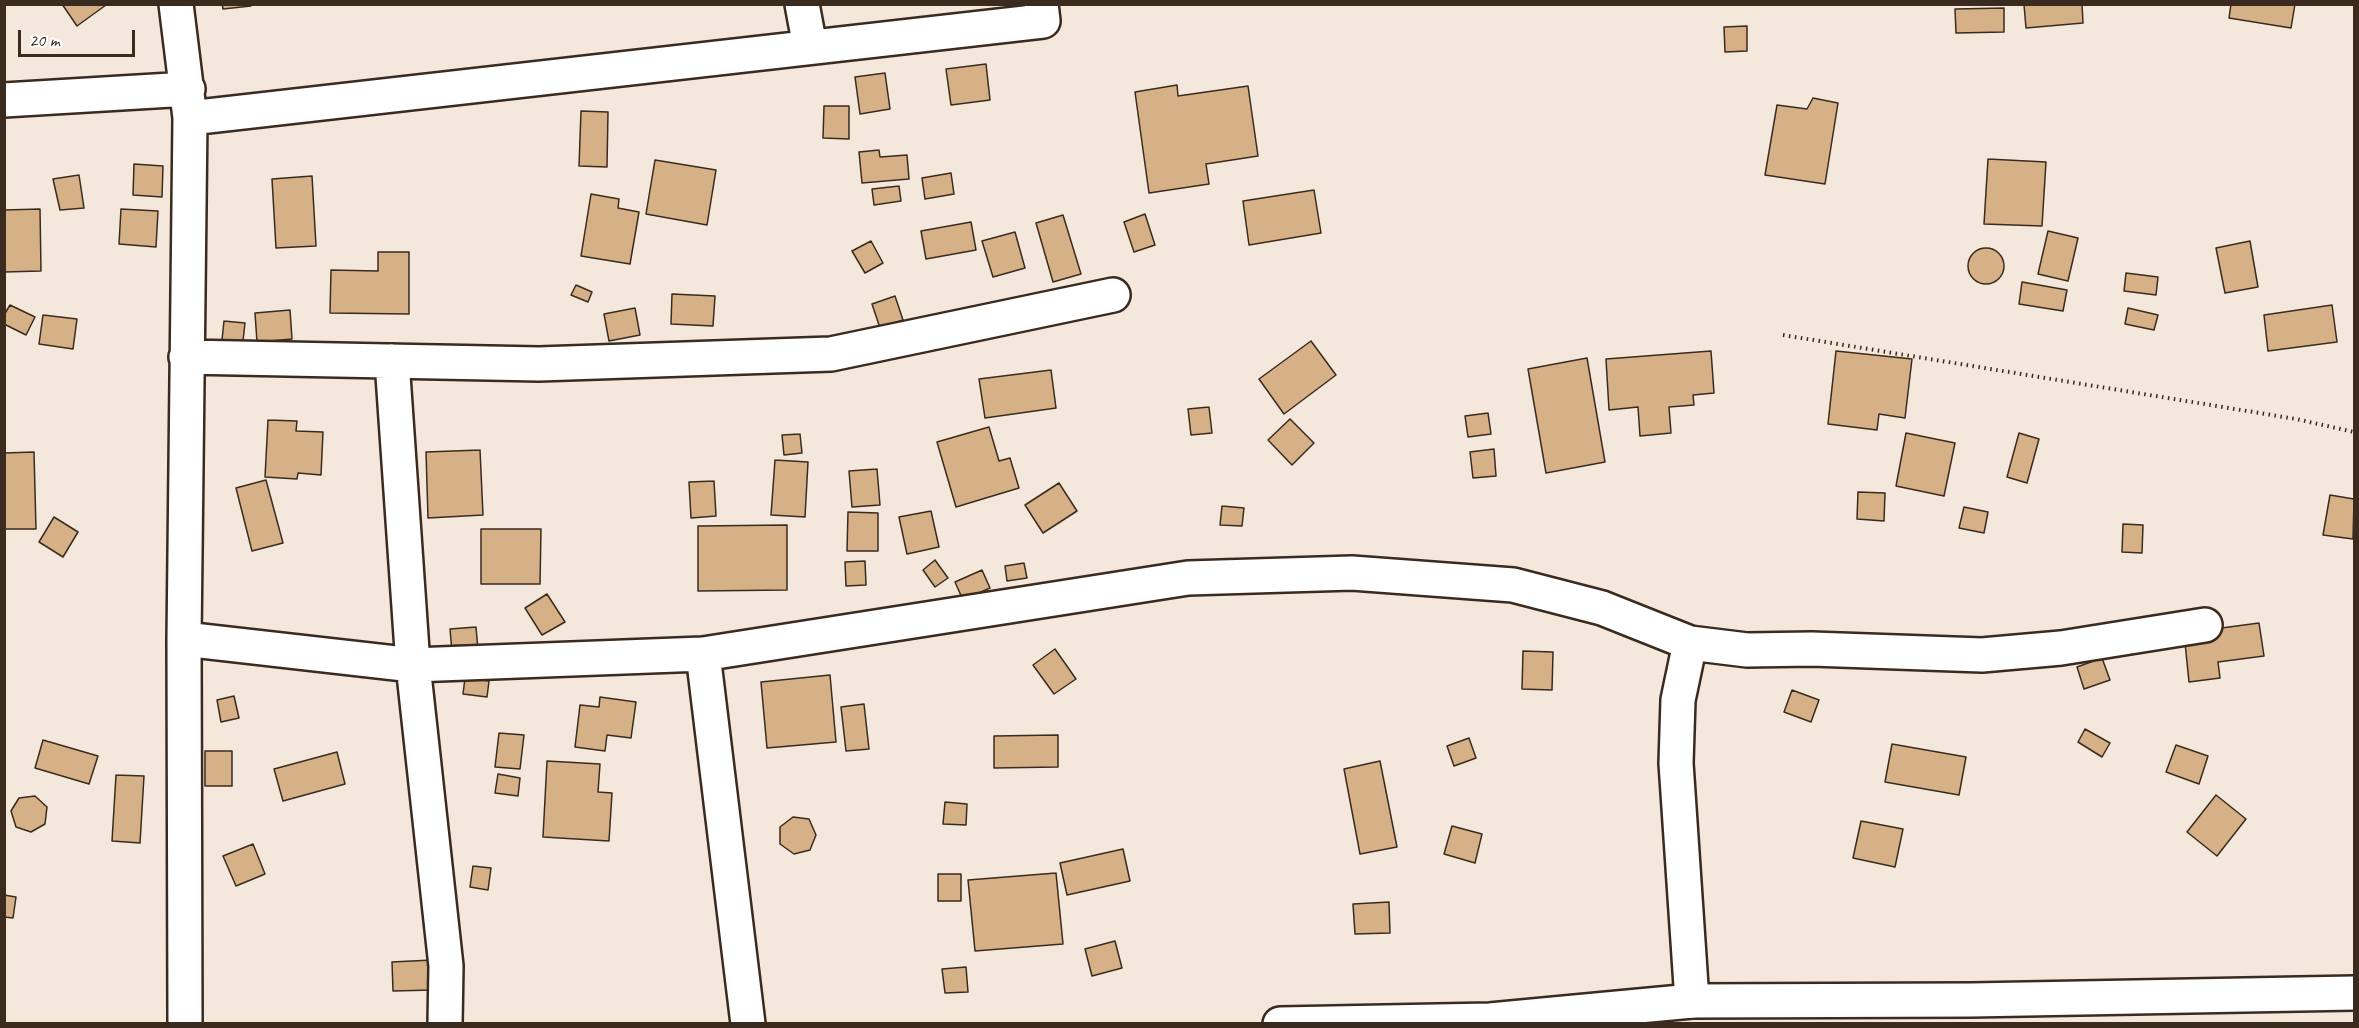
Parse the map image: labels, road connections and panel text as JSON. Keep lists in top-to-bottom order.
{
  "scale_bar": "20 m"
}
